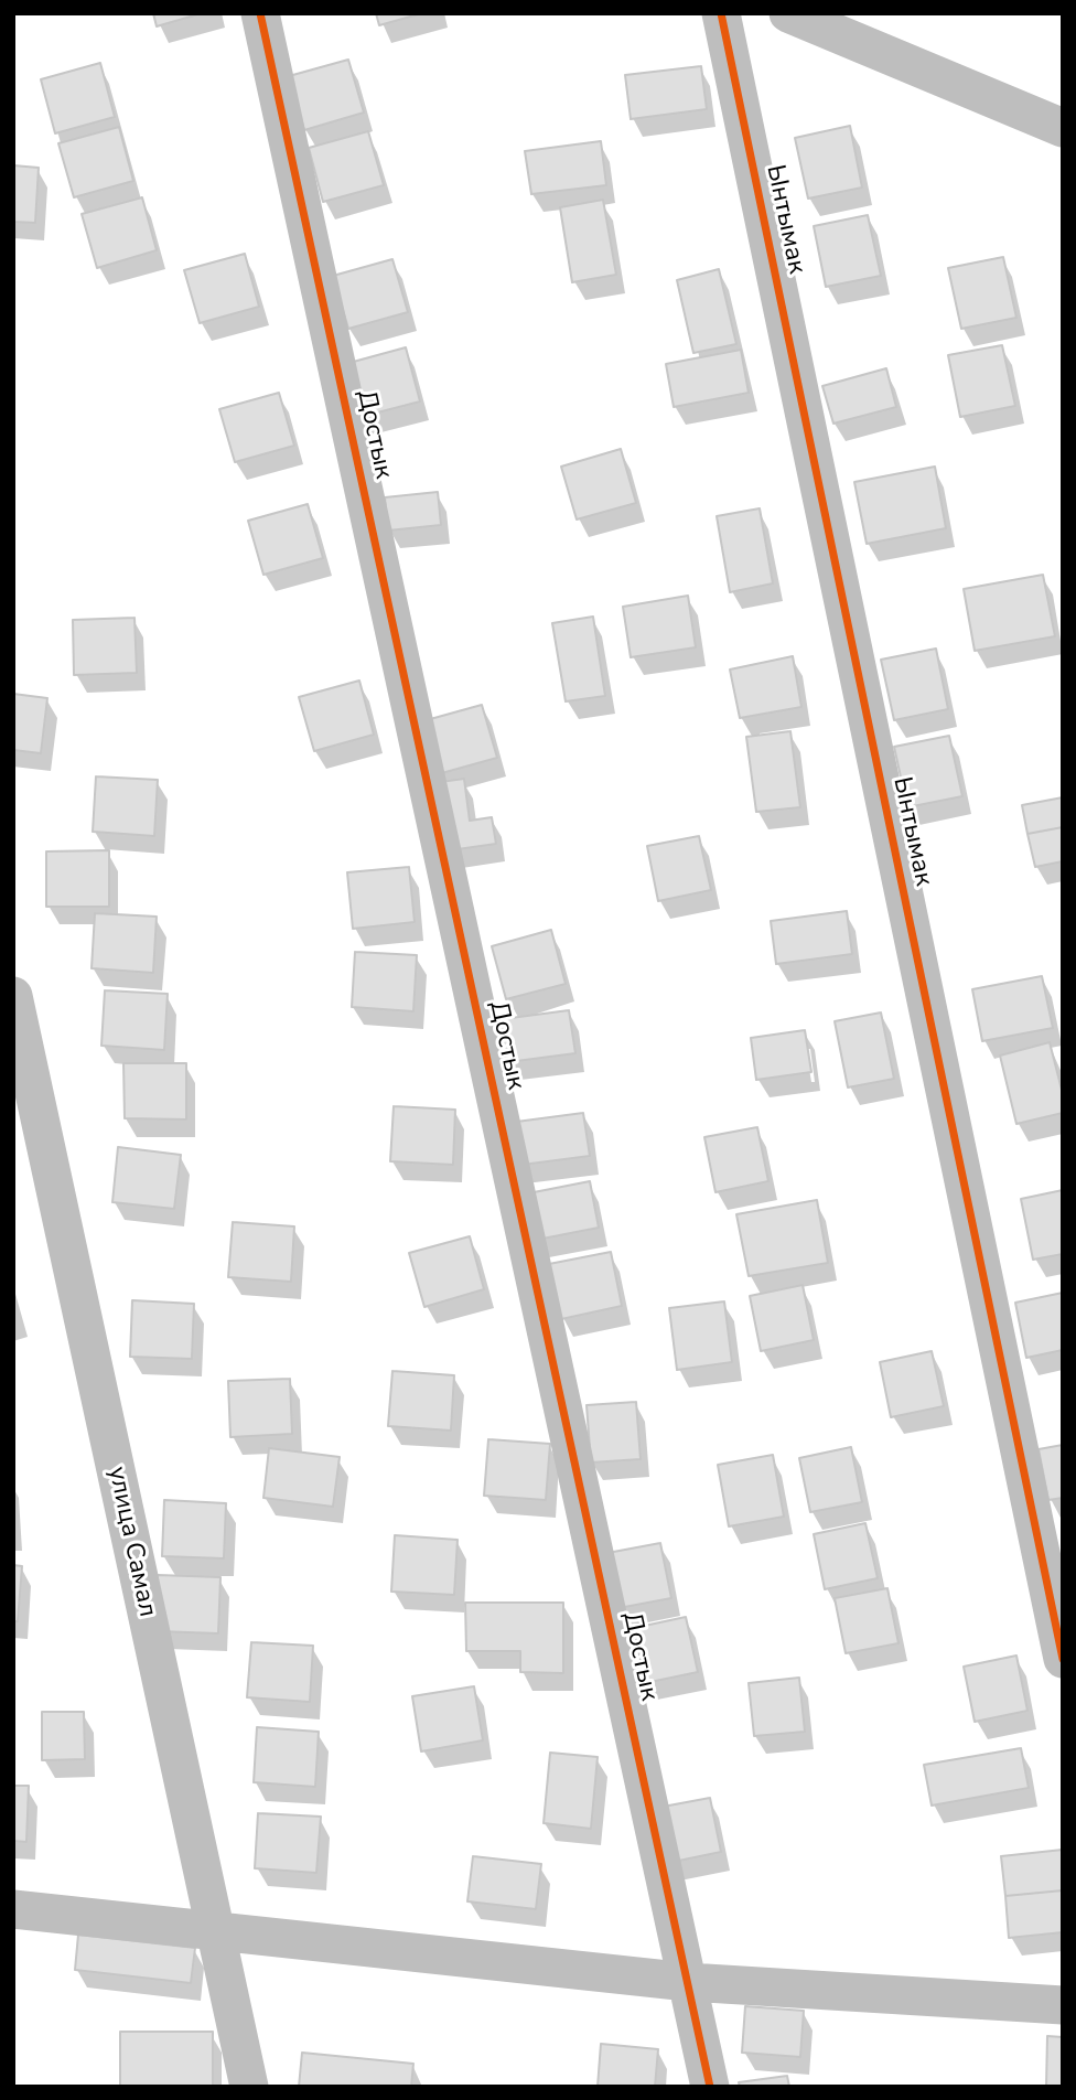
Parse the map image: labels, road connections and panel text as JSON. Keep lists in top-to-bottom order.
{
  "streets": {
    "street": ["Ынтымак", "Достык", "улица Самал"]
  }
}
